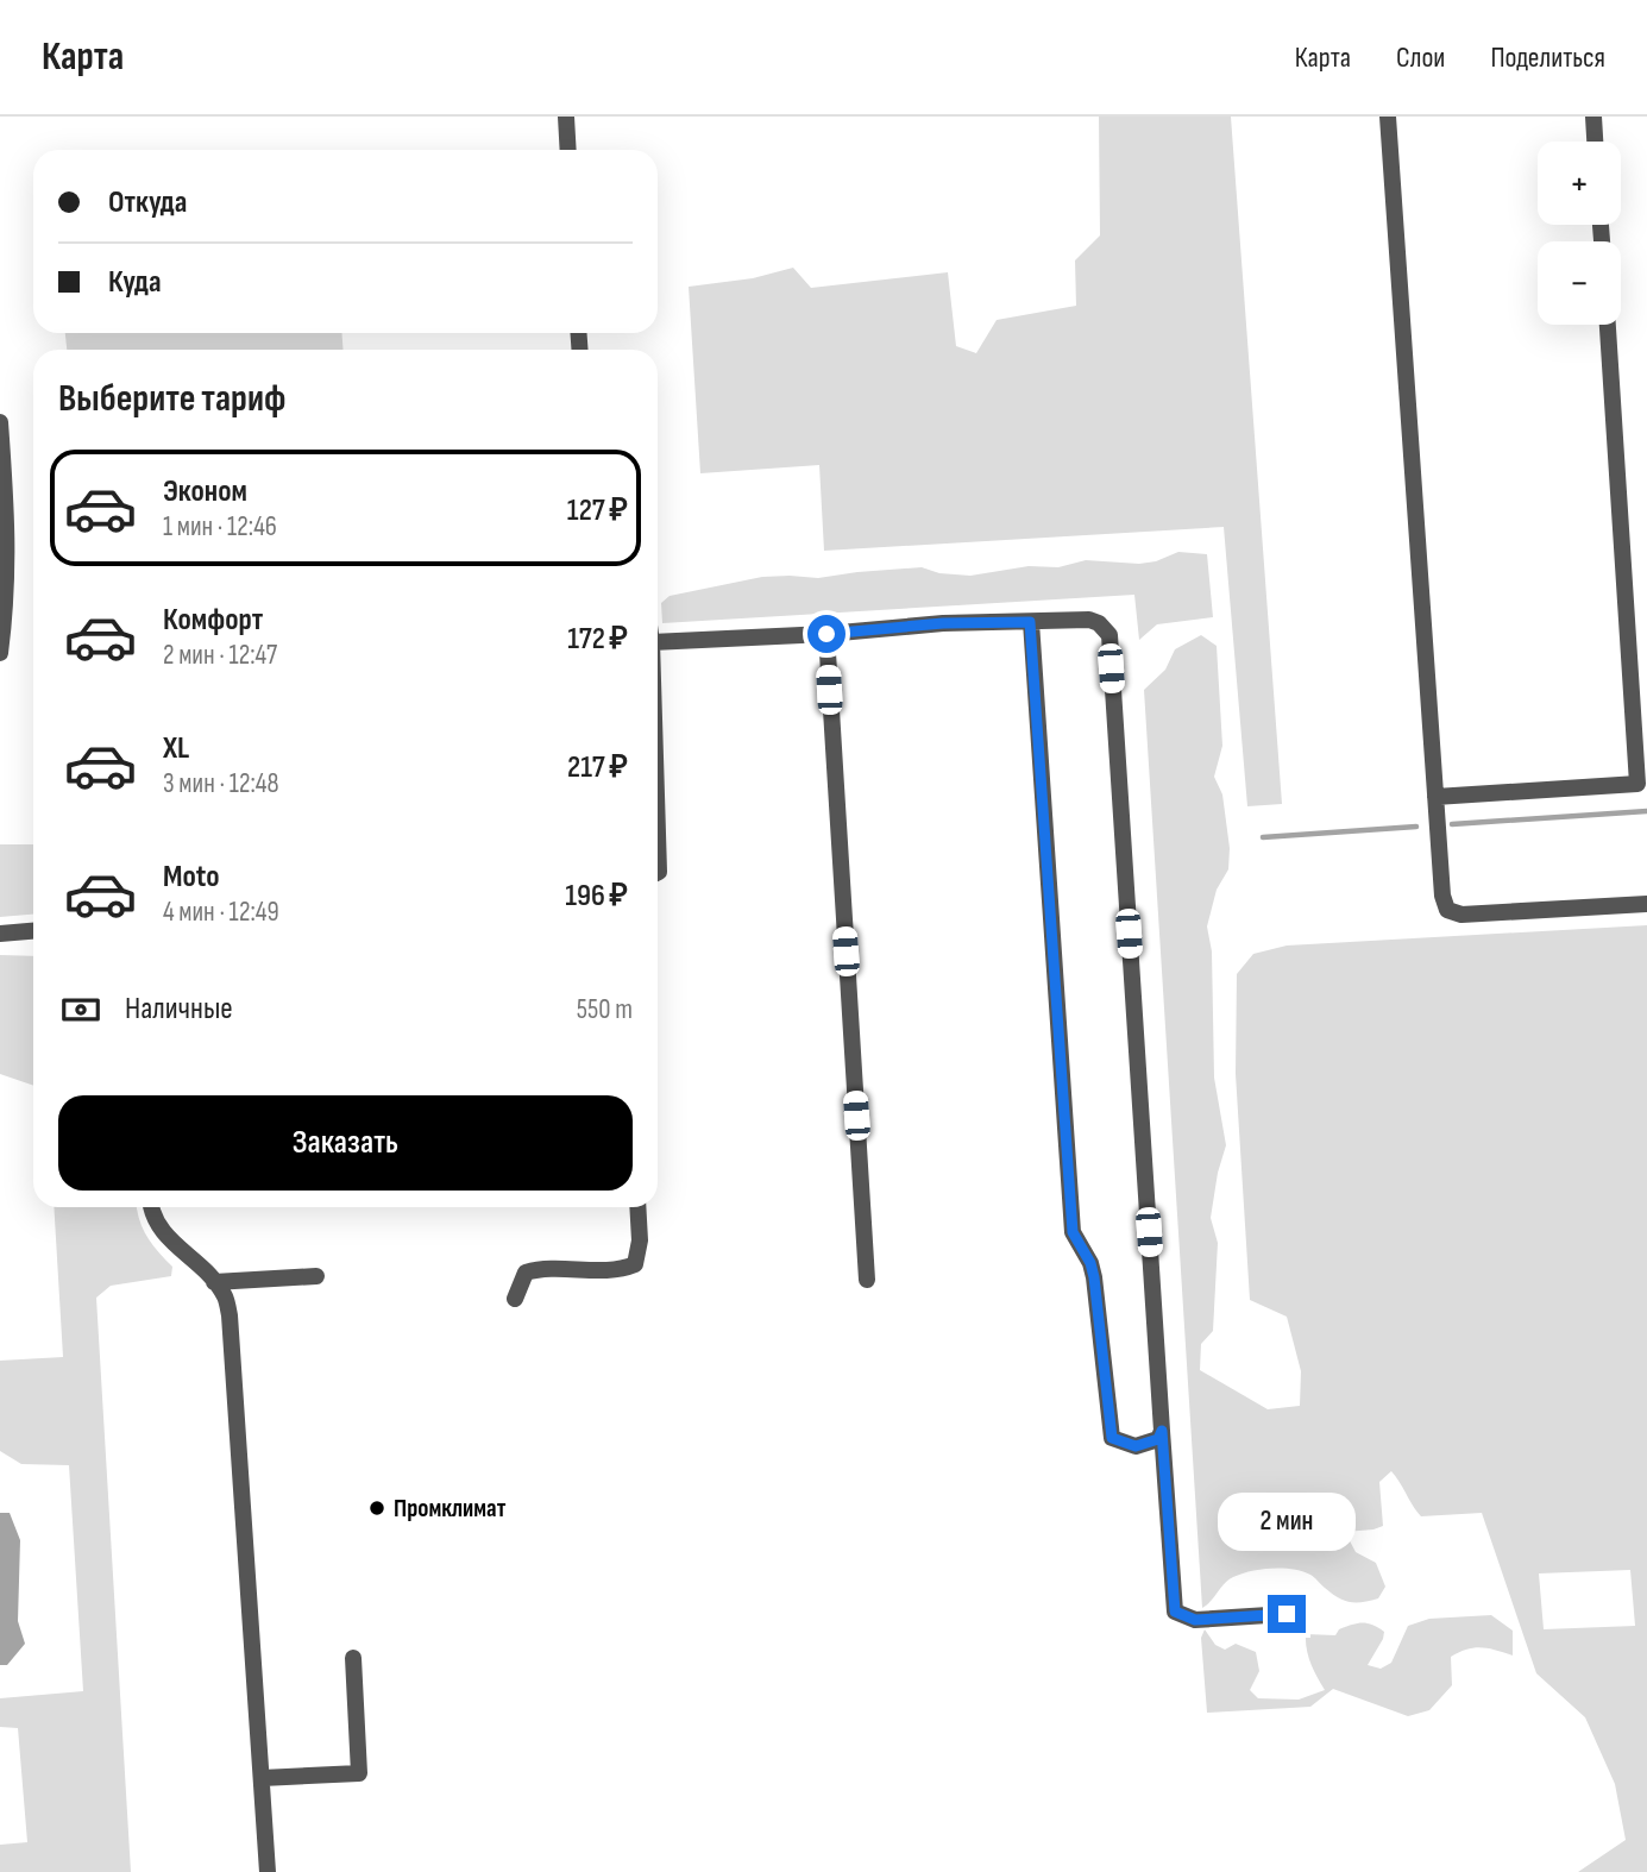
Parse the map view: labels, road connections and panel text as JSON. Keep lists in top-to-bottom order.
{
  "places": ["Промклимат"],
  "page": {
    "header": "Карта",
    "nav": ["Карта", "Слои", "Поделиться"],
    "map_buttons": ["+", "−"],
    "banner": ["Откуда", "Куда"],
    "heading": "Выберите тариф",
    "list": [
      {
        "name": "Эконом",
        "note": "1 мин · 12:46",
        "value": "127 ₽"
      },
      {
        "name": "Комфорт",
        "note": "2 мин · 12:47",
        "value": "172 ₽"
      },
      {
        "name": "XL",
        "note": "3 мин · 12:48",
        "value": "217 ₽"
      },
      {
        "name": "Moto",
        "note": "4 мин · 12:49",
        "value": "196 ₽"
      }
    ],
    "pay": ["Наличные", "550 m"],
    "buttons": "Заказать",
    "bubble": "2 мин"
  }
}
